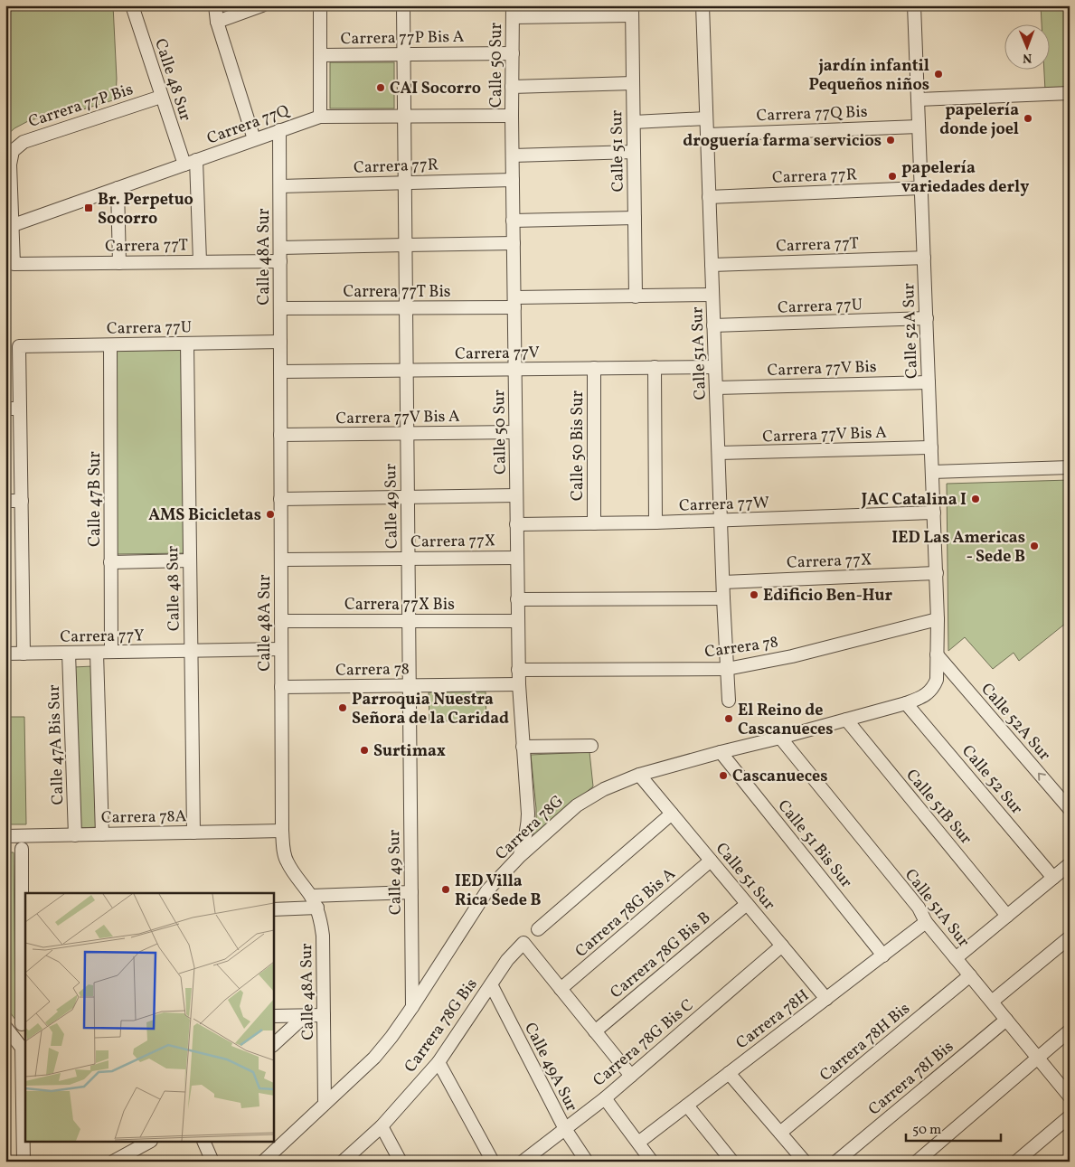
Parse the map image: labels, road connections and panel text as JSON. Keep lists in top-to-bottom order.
{
  "streets": {
    "street": [
      "Carrera 77P Bis A",
      "Calle 50 Sur",
      "Calle 48 Sur",
      "Carrera 77P Bis",
      "Carrera 77Q Bis",
      "Carrera 77Q",
      "Calle 51 Sur",
      "Carrera 77R",
      "Carrera 77T",
      "Calle 48A Sur",
      "Carrera 77T Bis",
      "Carrera 77U",
      "Calle 52A Sur",
      "Carrera 77V",
      "Calle 51A Sur",
      "Carrera 77V Bis",
      "Carrera 77V Bis A",
      "Calle 50 Bis Sur",
      "Calle 47B Sur",
      "Carrera 77W",
      "Calle 49 Sur",
      "Carrera 77X",
      "Carrera 77X Bis",
      "Carrera 77Y",
      "Carrera 78",
      "Calle 47A Bis Sur",
      "Calle 52 Sur",
      "Calle 51B Sur",
      "Carrera 78A",
      "Carrera 78G",
      "Calle 51 Bis Sur",
      "Carrera 78G Bis A",
      "Carrera 78G Bis B",
      "Carrera 78H",
      "Carrera 78G Bis",
      "Carrera 78H Bis",
      "Carrera 78G Bis C",
      "Calle 49A Sur",
      "Carrera 78I Bis"
    ]
  },
  "crossings": [
    ["Carrera 77P Bis A", "Calle 50 Sur"],
    ["Carrera 77P Bis A", "Calle 49 Sur"],
    ["Calle 50 Sur", "Carrera 77Q"],
    ["Calle 50 Sur", "Carrera 77R"],
    ["Calle 50 Sur", "Carrera 77T Bis"],
    ["Calle 50 Sur", "Carrera 77V"],
    ["Calle 50 Sur", "Carrera 77V Bis A"],
    ["Calle 50 Sur", "Carrera 77W"],
    ["Calle 50 Sur", "Carrera 77X"],
    ["Calle 50 Sur", "Carrera 77X Bis"],
    ["Calle 50 Sur", "Carrera 78"],
    ["Calle 50 Sur", "Carrera 78G"],
    ["Calle 48 Sur", "Carrera 77P Bis"],
    ["Calle 48 Sur", "Carrera 77Q"],
    ["Calle 48 Sur", "Carrera 77T"],
    ["Calle 48 Sur", "Carrera 77U"],
    ["Calle 48 Sur", "Carrera 77Y"],
    ["Calle 48 Sur", "Carrera 78A"],
    ["Carrera 77P Bis", "Carrera 77Q"],
    ["Carrera 77P Bis", "Carrera 77T"],
    ["Carrera 77Q Bis", "Calle 52A Sur"],
    ["Carrera 77Q Bis", "Calle 51A Sur"],
    ["Carrera 77Q", "Carrera 77T"],
    ["Carrera 77Q", "Calle 48A Sur"],
    ["Carrera 77Q", "Calle 49 Sur"],
    ["Calle 51 Sur", "Carrera 77T Bis"],
    ["Calle 51 Sur", "Carrera 78G"],
    ["Calle 51 Sur", "Carrera 78G Bis A"],
    ["Calle 51 Sur", "Carrera 78G Bis B"],
    ["Calle 51 Sur", "Carrera 78H"],
    ["Calle 51 Sur", "Carrera 78G Bis C"],
    ["Carrera 77R", "Calle 48A Sur"],
    ["Carrera 77R", "Calle 52A Sur"],
    ["Carrera 77R", "Calle 51A Sur"],
    ["Carrera 77R", "Calle 49 Sur"],
    ["Carrera 77T", "Calle 48A Sur"],
    ["Carrera 77T", "Calle 52A Sur"],
    ["Carrera 77T", "Calle 51A Sur"],
    ["Calle 48A Sur", "Carrera 77T Bis"],
    ["Calle 48A Sur", "Carrera 77U"],
    ["Calle 48A Sur", "Carrera 77V"],
    ["Calle 48A Sur", "Carrera 77V Bis A"],
    ["Calle 48A Sur", "Carrera 77X"],
    ["Calle 48A Sur", "Carrera 77X Bis"],
    ["Calle 48A Sur", "Carrera 77Y"],
    ["Calle 48A Sur", "Carrera 78"],
    ["Calle 48A Sur", "Carrera 78A"],
    ["Calle 48A Sur", "Carrera 78G"],
    ["Carrera 77T Bis", "Calle 51A Sur"],
    ["Carrera 77T Bis", "Calle 49 Sur"],
    ["Carrera 77U", "Calle 52A Sur"],
    ["Carrera 77U", "Calle 51A Sur"],
    ["Carrera 77U", "Calle 47B Sur"],
    ["Calle 52A Sur", "Carrera 77V Bis"],
    ["Calle 52A Sur", "Carrera 77V Bis A"],
    ["Calle 52A Sur", "Carrera 77W"],
    ["Calle 52A Sur", "Carrera 77X"],
    ["Calle 52A Sur", "Carrera 78"],
    ["Calle 52A Sur", "Carrera 78G"],
    ["Carrera 77V", "Calle 51A Sur"],
    ["Carrera 77V", "Calle 50 Bis Sur"],
    ["Carrera 77V", "Calle 49 Sur"],
    ["Calle 51A Sur", "Carrera 77V Bis"],
    ["Calle 51A Sur", "Carrera 77V Bis A"],
    ["Calle 51A Sur", "Carrera 77W"],
    ["Calle 51A Sur", "Carrera 77X"],
    ["Calle 51A Sur", "Carrera 78"],
    ["Calle 51A Sur", "Carrera 78G"],
    ["Calle 51A Sur", "Carrera 78H"],
    ["Calle 51A Sur", "Carrera 78H Bis"],
    ["Calle 51A Sur", "Carrera 78I Bis"],
    ["Carrera 77V Bis A", "Calle 49 Sur"],
    ["Calle 50 Bis Sur", "Carrera 77W"],
    ["Calle 47B Sur", "Carrera 77Y"],
    ["Calle 49 Sur", "Carrera 77X"],
    ["Calle 49 Sur", "Carrera 77X Bis"],
    ["Calle 49 Sur", "Carrera 78"],
    ["Calle 49 Sur", "Carrera 78G"],
    ["Carrera 77Y", "Calle 47A Bis Sur"],
    ["Calle 47A Bis Sur", "Carrera 78A"],
    ["Calle 52 Sur", "Carrera 78G"],
    ["Calle 51B Sur", "Carrera 78G"],
    ["Carrera 78G", "Calle 51 Bis Sur"],
    ["Calle 51 Bis Sur", "Carrera 78H"],
    ["Carrera 78G Bis A", "Carrera 78G Bis"],
    ["Carrera 78G Bis", "Calle 49A Sur"],
    ["Carrera 78G Bis C", "Calle 49A Sur"]
  ],
  "places": {
    "other": [
      "jardín infantil Pequeños niños",
      "CAI Socorro",
      "papelería donde joel",
      "droguería farma servicios",
      "papelería variedades derly",
      "JAC Catalina I",
      "AMS Bicicletas",
      "IED Las Americas - Sede B",
      "Edificio Ben-Hur",
      "Parroquia Nuestra Señora de la Caridad",
      "El Reino de Cascanueces",
      "Surtimax",
      "Cascanueces",
      "IED Villa Rica Sede B"
    ],
    "transit": ["Br. Perpetuo Socorro"]
  },
  "scale_bar": "50 m",
  "north": "bottom"
}
